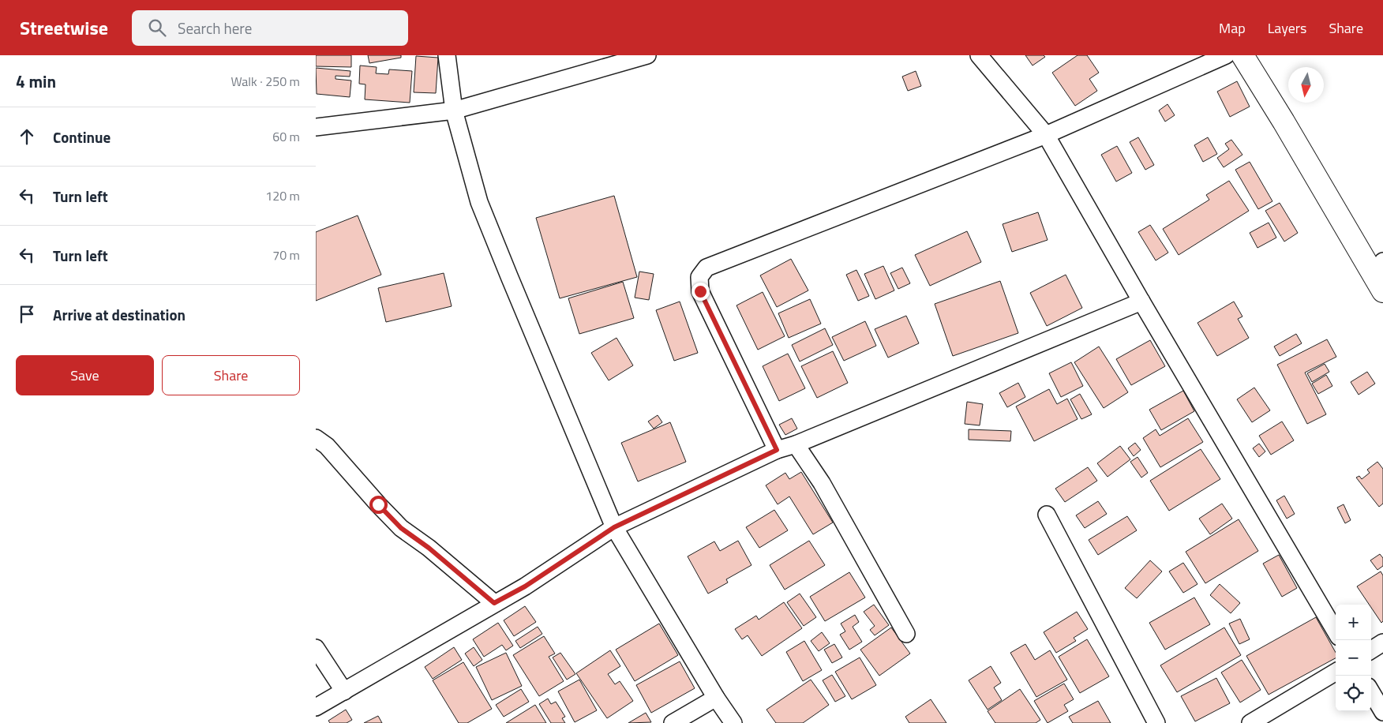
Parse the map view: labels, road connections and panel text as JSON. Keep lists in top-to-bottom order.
{
  "north": "bottom",
  "page": {
    "header": "Streetwise",
    "search": "Search here",
    "nav": ["Map", "Layers", "Share"],
    "heading": ["4 min", "Walk · 250 m"],
    "list": [
      ["Continue", "60 m"],
      ["Turn left", "120 m"],
      ["Turn left", "70 m"],
      "Arrive at destination"
    ],
    "buttons": ["Save", "Share"],
    "map_buttons": ["+", "−"]
  }
}
